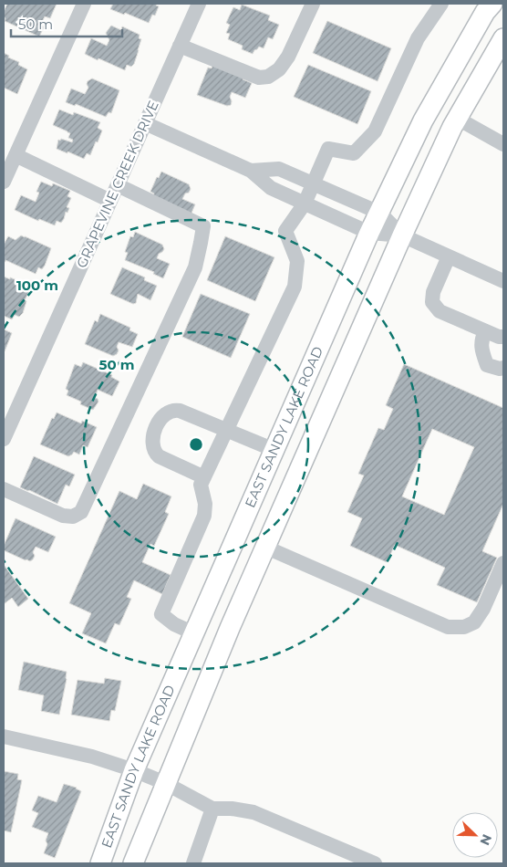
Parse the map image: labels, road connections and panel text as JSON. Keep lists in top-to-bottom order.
{
  "streets": {
    "main road": ["EAST SANDY LAKE ROAD"],
    "street": ["GRAPEVINE CREEK DRIVE"]
  },
  "scale_bar": "50 m",
  "north": "bottom right",
  "rings": ["100 m", "50 m"]
}
